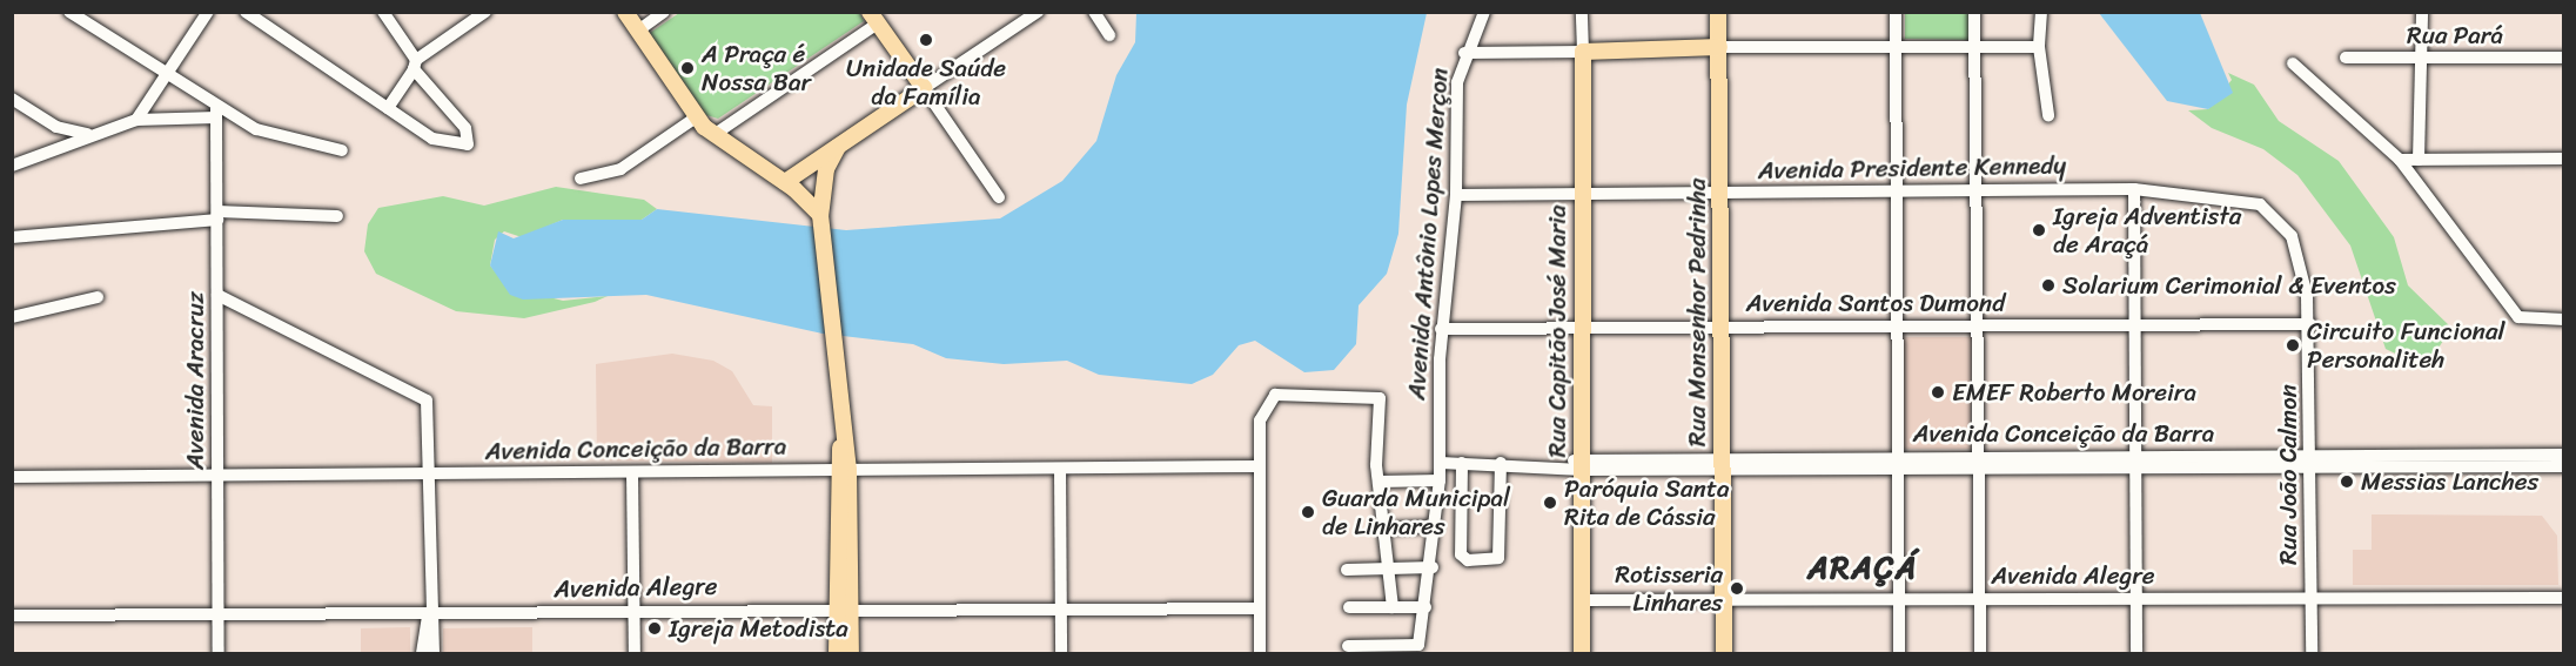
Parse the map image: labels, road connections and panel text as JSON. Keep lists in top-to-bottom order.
{
  "streets": {
    "main road": ["Rua Monsenhor Pedrinha", "Rua Capitão José Maria"],
    "street": [
      "Rua Pará",
      "Avenida Presidente Kennedy",
      "Avenida Antônio Lopes Merçon",
      "Avenida Santos Dumond",
      "Avenida Aracruz",
      "Avenida Conceição da Barra",
      "Rua João Calmon",
      "Avenida Alegre"
    ]
  },
  "crossings": [
    ["Avenida Presidente Kennedy", "Avenida Antônio Lopes Merçon"],
    ["Avenida Presidente Kennedy", "Rua Monsenhor Pedrinha"],
    ["Avenida Presidente Kennedy", "Rua Capitão José Maria"],
    ["Avenida Presidente Kennedy", "Rua João Calmon"],
    ["Avenida Antônio Lopes Merçon", "Avenida Santos Dumond"],
    ["Avenida Antônio Lopes Merçon", "Avenida Conceição da Barra"],
    ["Avenida Santos Dumond", "Rua Monsenhor Pedrinha"],
    ["Avenida Santos Dumond", "Rua Capitão José Maria"],
    ["Avenida Santos Dumond", "Rua João Calmon"],
    ["Rua Monsenhor Pedrinha", "Avenida Conceição da Barra"],
    ["Rua Monsenhor Pedrinha", "Avenida Alegre"],
    ["Rua Capitão José Maria", "Avenida Conceição da Barra"],
    ["Rua Capitão José Maria", "Avenida Alegre"],
    ["Avenida Aracruz", "Avenida Conceição da Barra"],
    ["Avenida Aracruz", "Avenida Alegre"],
    ["Avenida Conceição da Barra", "Rua João Calmon"],
    ["Rua João Calmon", "Avenida Alegre"]
  ],
  "districts": ["ARAÇÁ"],
  "places": [
    "Unidade Saúde da Família",
    "A Praça é Nossa Bar",
    "Igreja Adventista de Araçá",
    "Solarium Cerimonial & Eventos",
    "Circuito Funcional Personaliteh",
    "EMEF Roberto Moreira",
    "Messias Lanches",
    "Paróquia Santa Rita de Cássia",
    "Guarda Municipal de Linhares",
    "Rotisseria Linhares",
    "Igreja Metodista"
  ]
}
